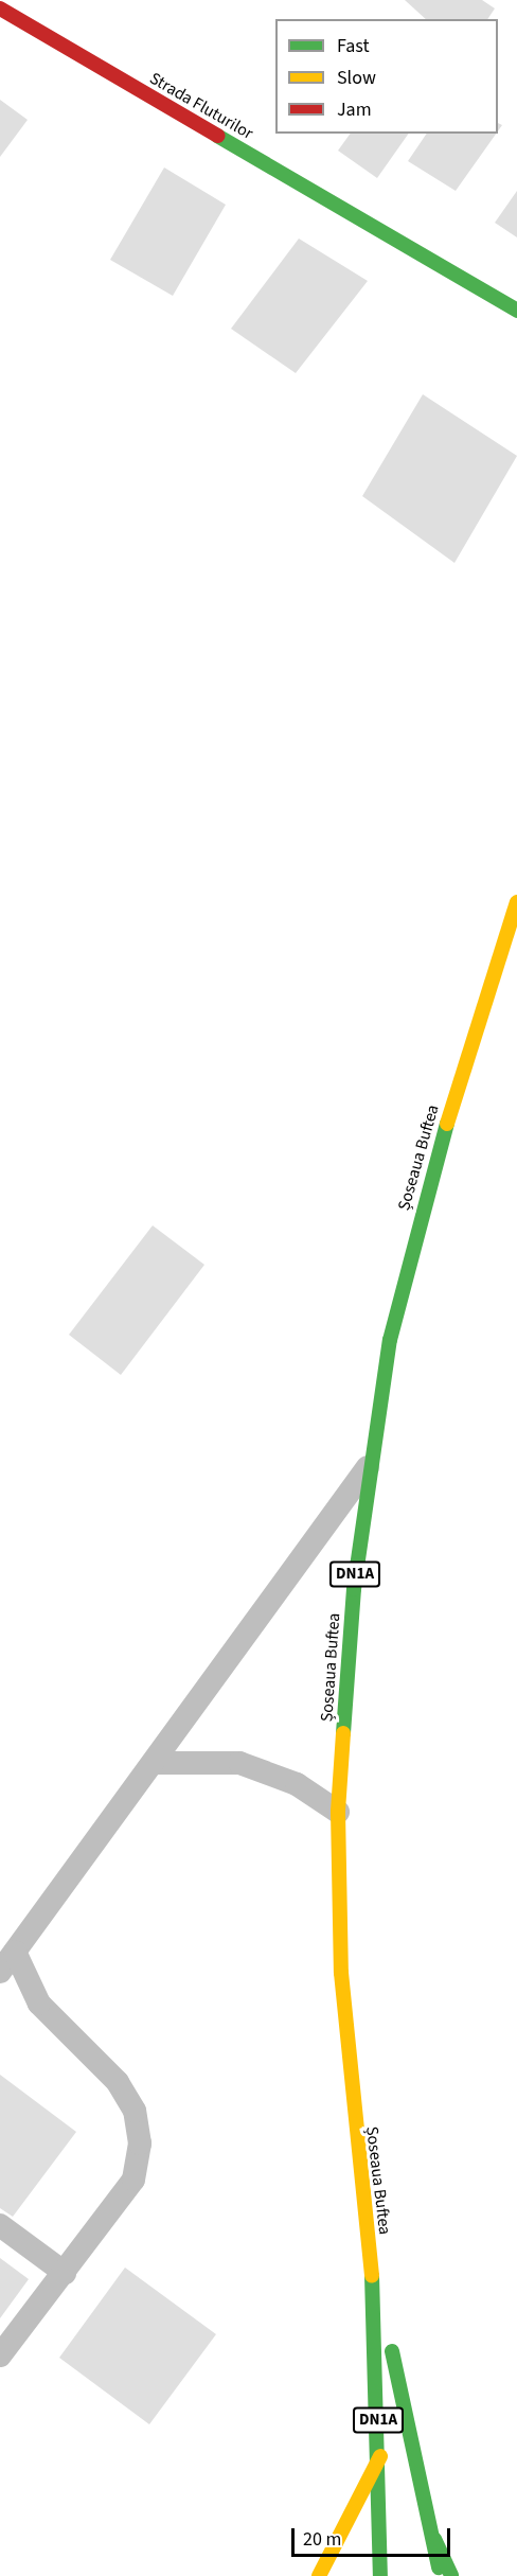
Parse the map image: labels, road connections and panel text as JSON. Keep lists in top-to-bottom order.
{
  "streets": {
    "main road": ["Strada Fluturilor", "Șoseaua Buftea", "DN1A"]
  },
  "crossings": [
    ["Șoseaua Buftea", "DN1A"]
  ],
  "legend": ["Fast", "Slow", "Jam"],
  "scale_bar": "20 m"
}
